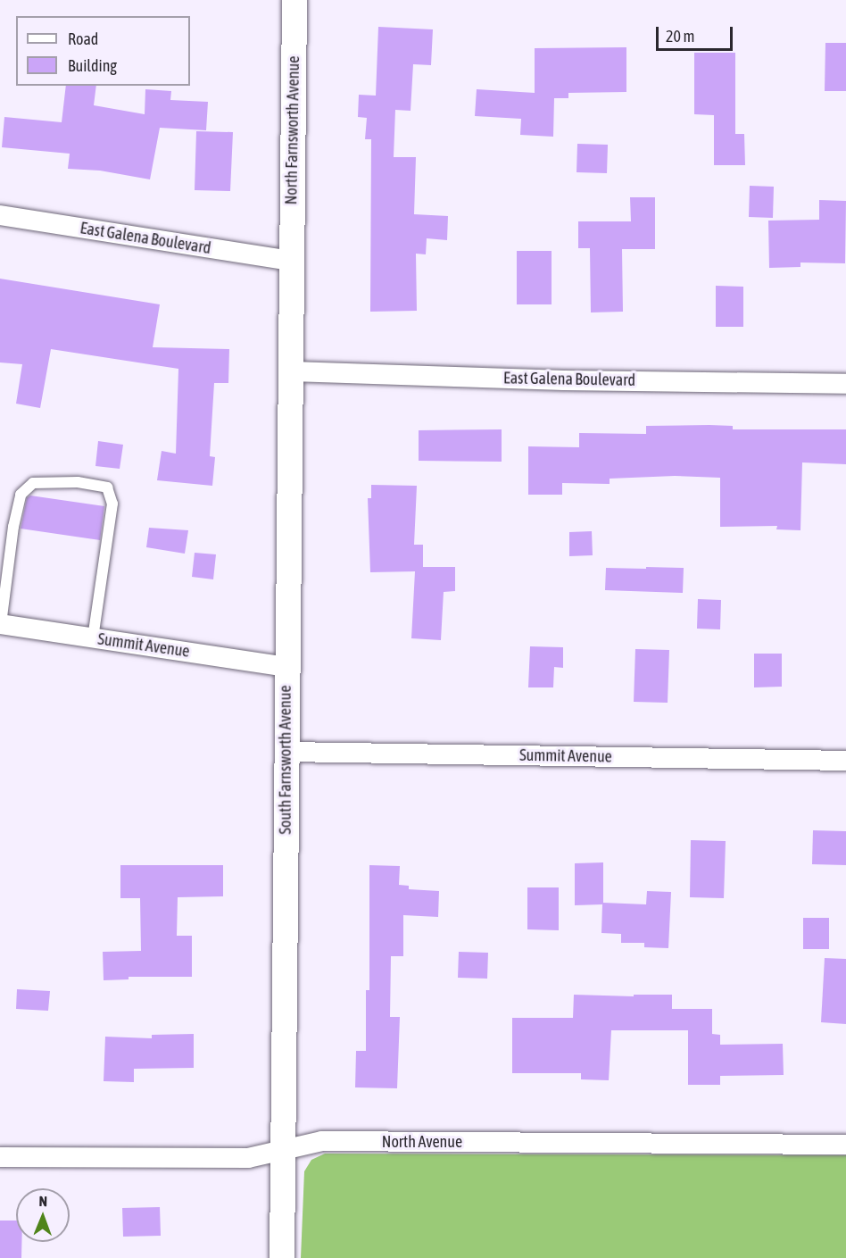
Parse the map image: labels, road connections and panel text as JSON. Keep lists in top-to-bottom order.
{
  "streets": {
    "street": [
      "North Farnsworth Avenue",
      "East Galena Boulevard",
      "Summit Avenue",
      "South Farnsworth Avenue",
      "North Avenue"
    ]
  },
  "crossings": [
    ["North Farnsworth Avenue", "East Galena Boulevard"],
    ["North Farnsworth Avenue", "South Farnsworth Avenue"],
    ["East Galena Boulevard", "South Farnsworth Avenue"],
    ["Summit Avenue", "South Farnsworth Avenue"],
    ["South Farnsworth Avenue", "North Avenue"]
  ],
  "legend": ["Road", "Building"],
  "scale_bar": "20 m",
  "north": "top"
}
